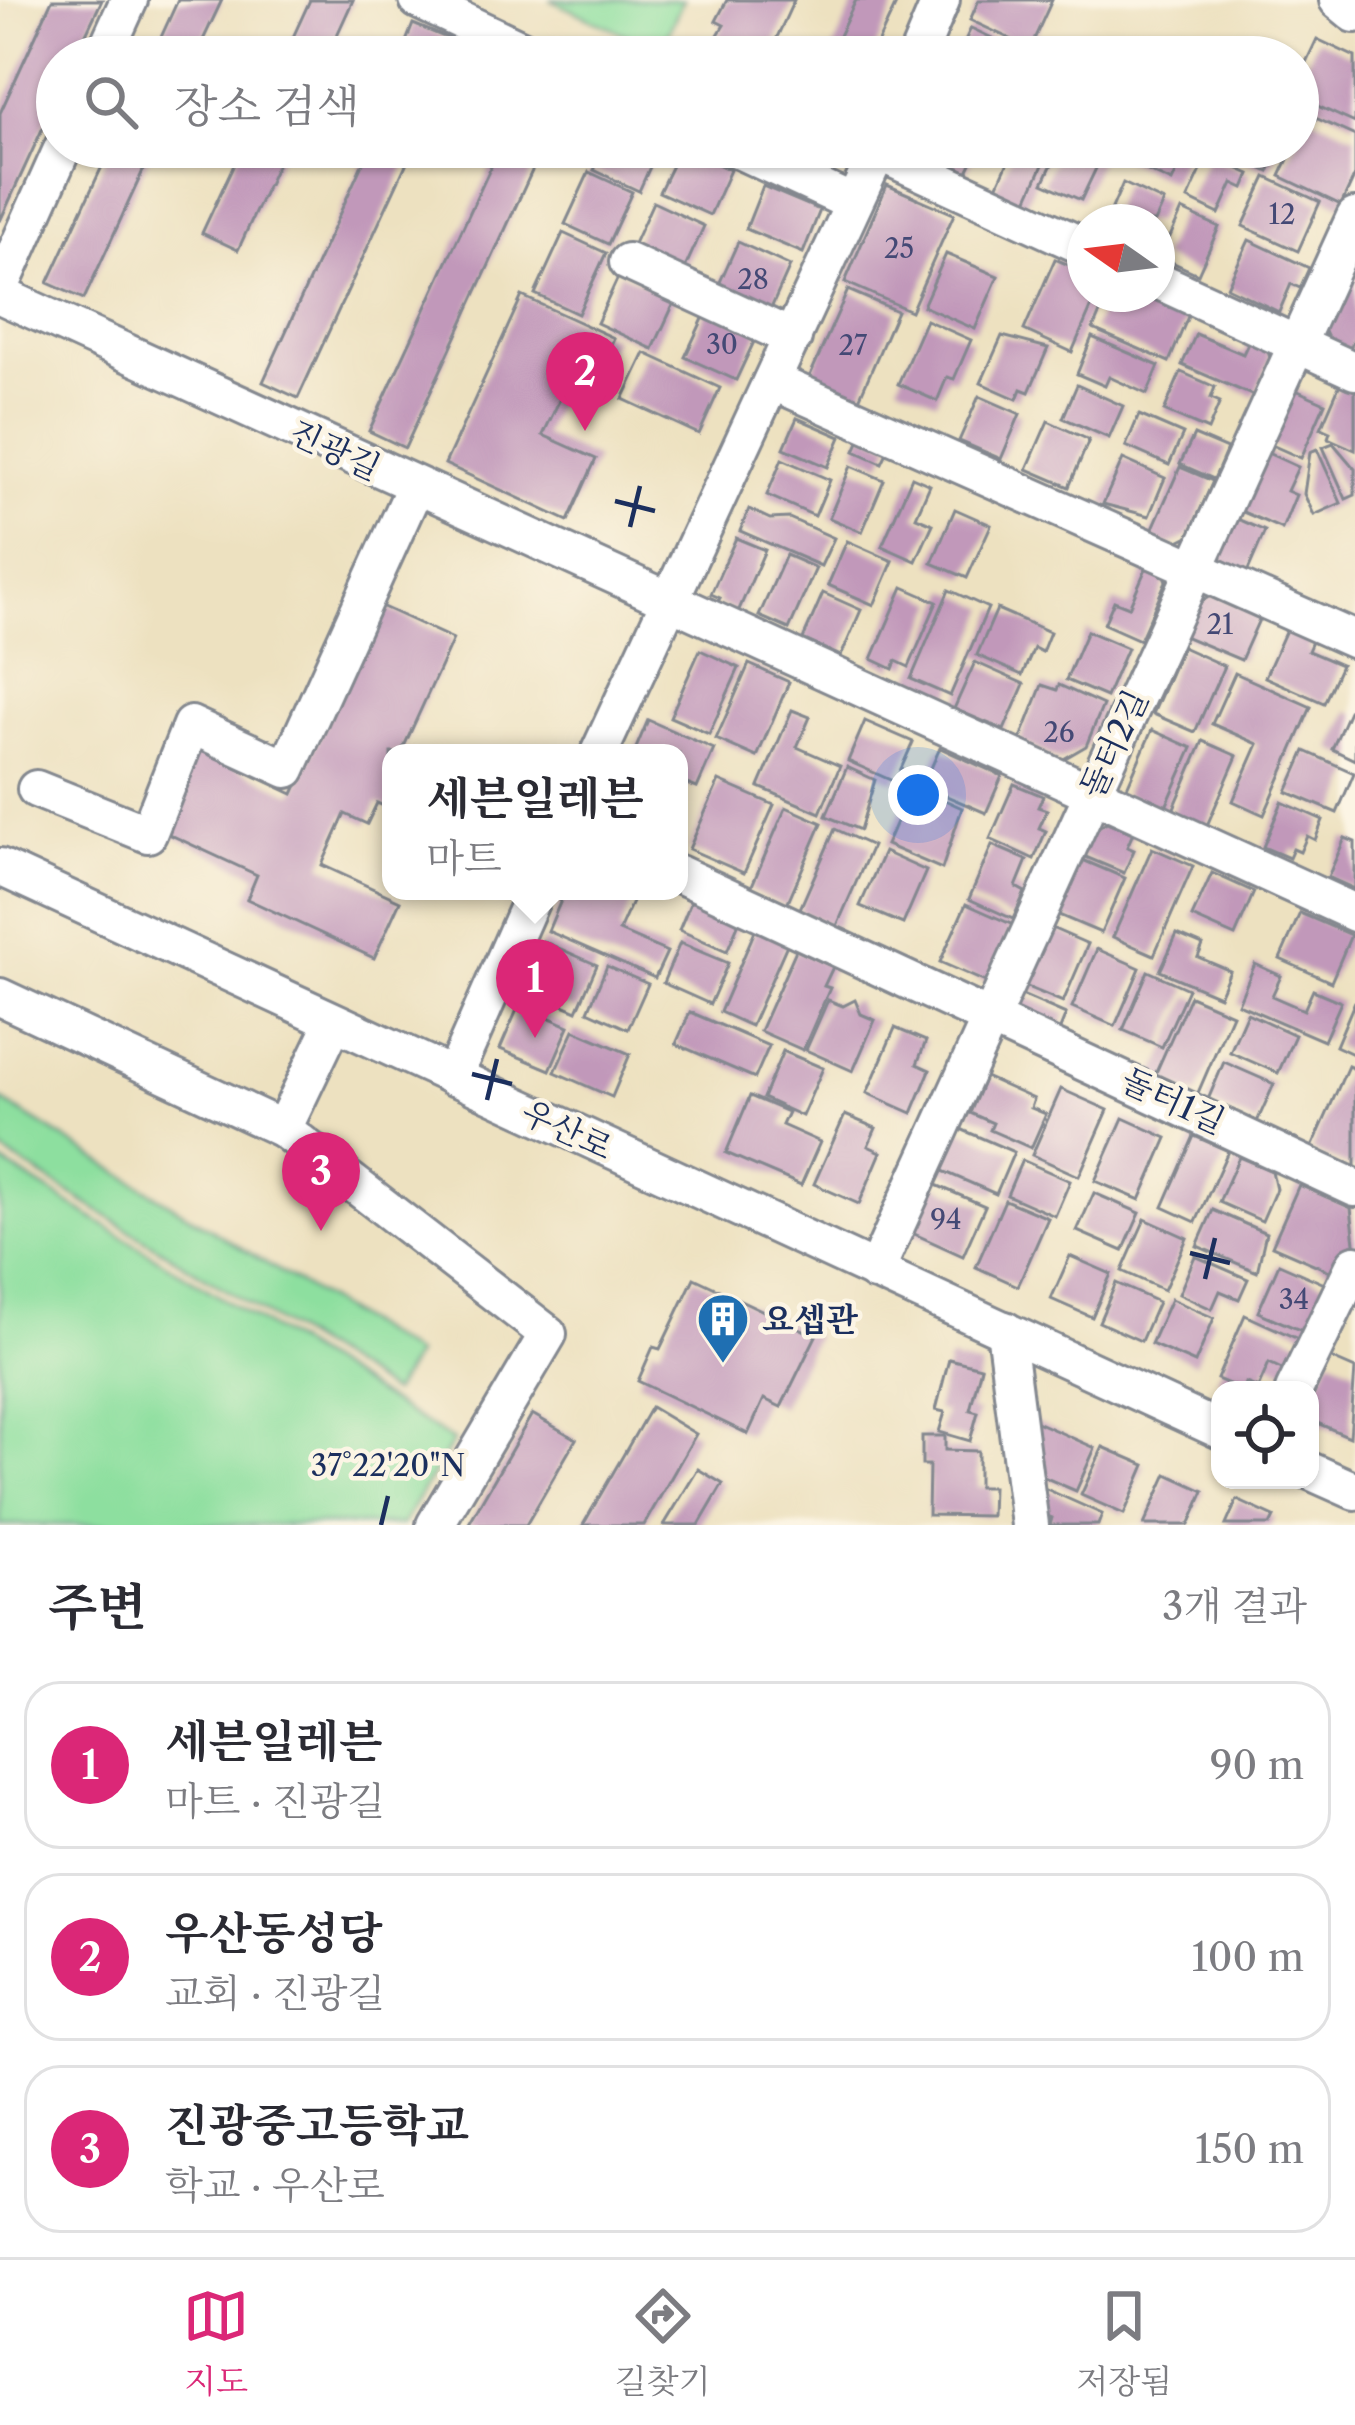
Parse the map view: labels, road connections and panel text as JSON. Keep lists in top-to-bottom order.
{
  "streets": {
    "street": [
      "진광길",
      "돌터2길",
      "돌터1길",
      "우산로"
    ]
  },
  "crossings": [
    ["진광길", "돌터2길"],
    ["돌터2길", "돌터1길"],
    ["돌터2길", "우산로"]
  ],
  "places": {
    "building": ["요셉관"]
  },
  "house_numbers": [
    "12",
    "25",
    "28",
    "30",
    "27",
    "21",
    "26",
    "94",
    "34"
  ],
  "north": "left",
  "page": {
    "search": "장소 검색",
    "pins": ["2", "1", "3"],
    "popup": ["세븐일레븐", "마트"],
    "heading": ["주변", "3개 결과"],
    "list": [
      {
        "mark": "1",
        "name": "세븐일레븐",
        "note": "마트 · 진광길",
        "value": "90 m"
      },
      {
        "mark": "2",
        "name": "우산동성당",
        "note": "교회 · 진광길",
        "value": "100 m"
      },
      {
        "mark": "3",
        "name": "진광중고등학교",
        "note": "학교 · 우산로",
        "value": "150 m"
      }
    ],
    "nav": ["지도", "길찾기", "저장됨"]
  },
  "coordinates": ["37°22'20\"N"]
}
